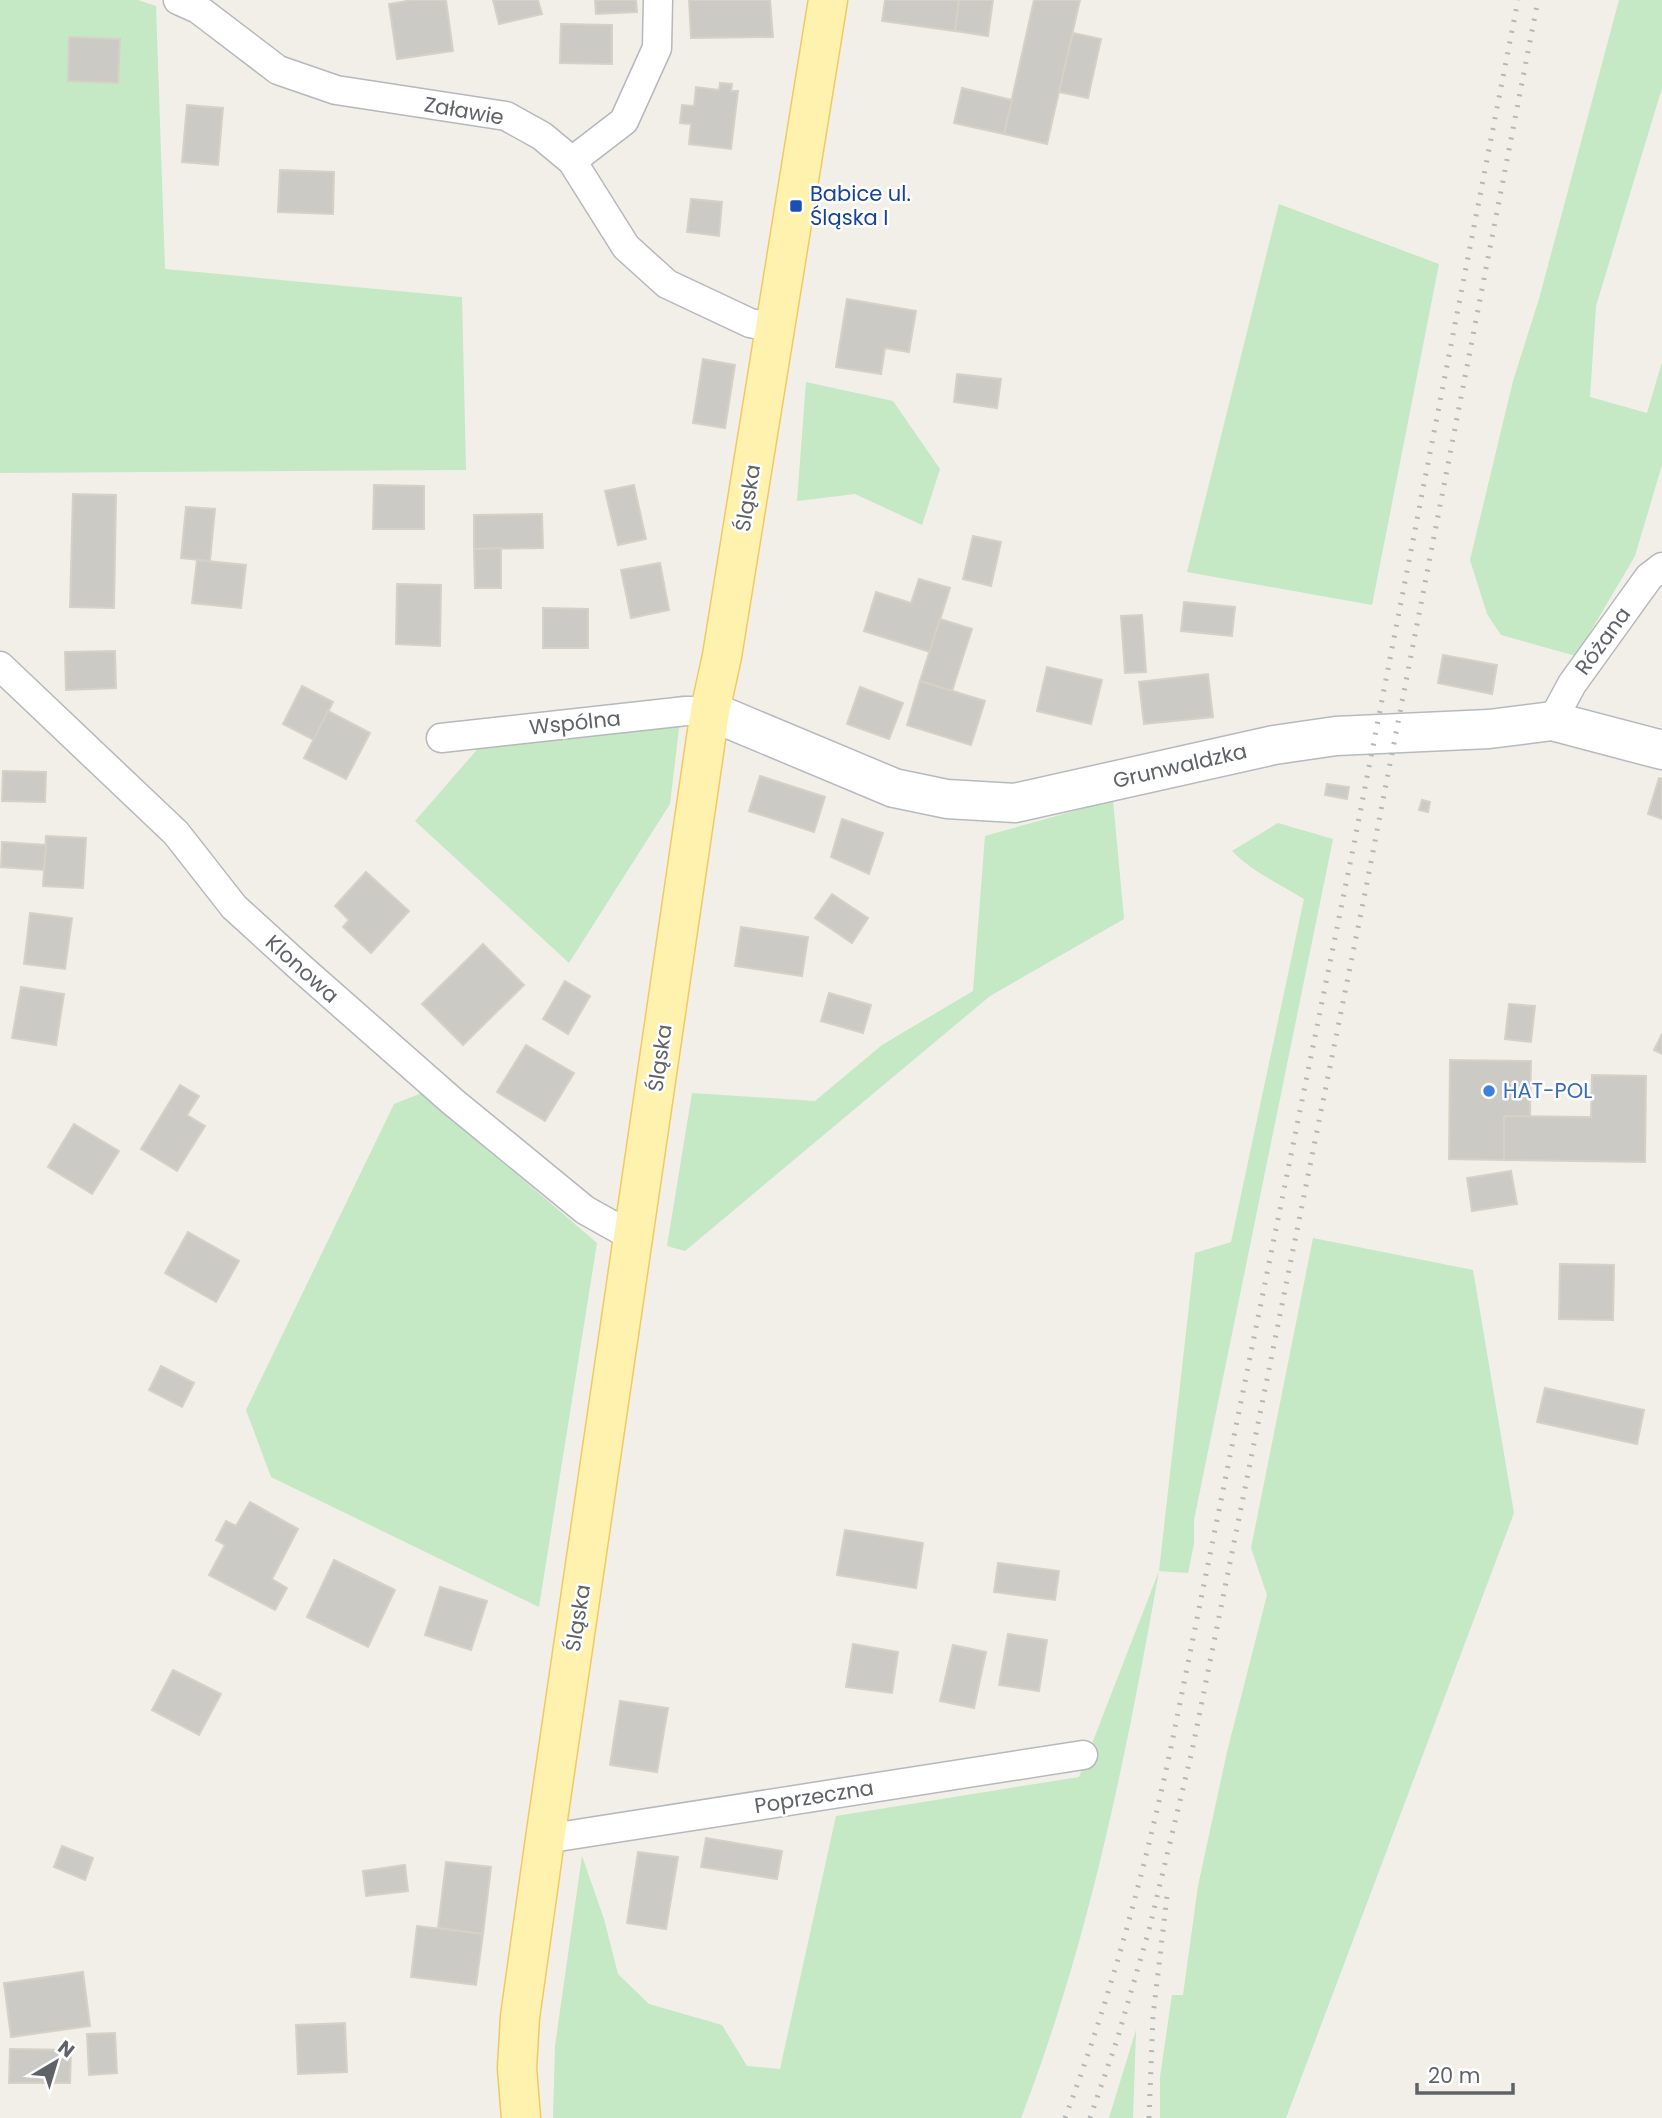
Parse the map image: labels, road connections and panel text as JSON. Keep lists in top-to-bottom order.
{
  "streets": {
    "main road": ["Śląska"],
    "street": [
      "Załawie",
      "Różana",
      "Wspólna",
      "Grunwaldzka",
      "Klonowa",
      "Poprzeczna"
    ]
  },
  "crossings": [
    ["Załawie", "Śląska"],
    ["Śląska", "Wspólna"],
    ["Śląska", "Grunwaldzka"],
    ["Śląska", "Klonowa"],
    ["Śląska", "Poprzeczna"],
    ["Różana", "Grunwaldzka"],
    ["Wspólna", "Grunwaldzka"]
  ],
  "places": {
    "transit": ["Babice ul. Śląska I"],
    "other": ["HAT-POL"]
  },
  "scale_bar": "20 m",
  "north": "top right"
}
